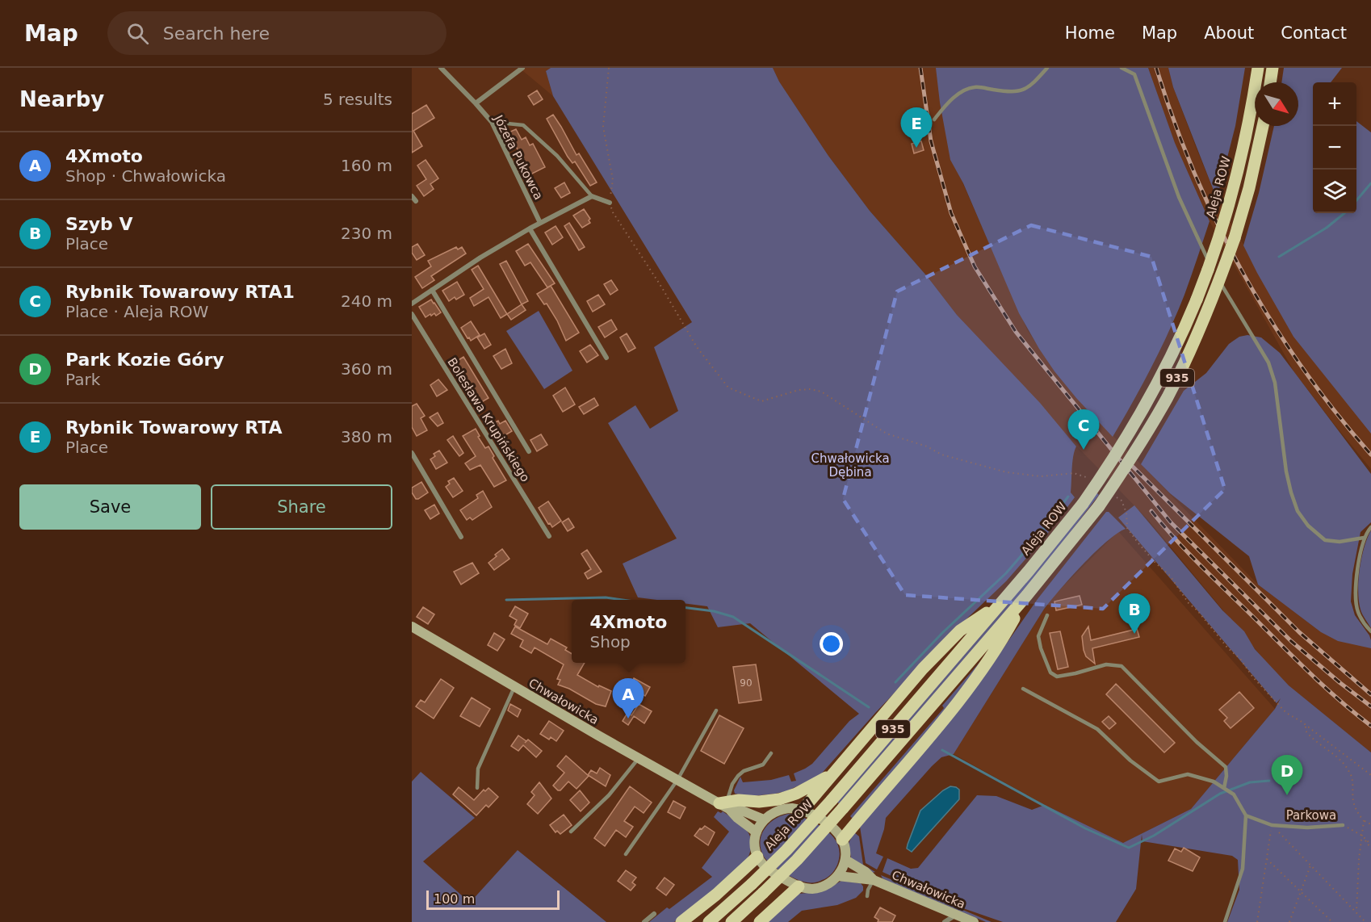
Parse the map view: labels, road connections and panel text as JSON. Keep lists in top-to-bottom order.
{
  "streets": {
    "main road": ["Aleja ROW", "935", "Chwałowicka"],
    "street": ["Józefa Pukowca", "Bolesława Krupińskiego"],
    "lane": ["Parkowa"]
  },
  "parks": ["Chwałowicka Dębina"],
  "house_numbers": ["90"],
  "scale_bar": "100 m",
  "north": "bottom right",
  "page": {
    "header": "Map",
    "search": "Search here",
    "nav": [
      "Home",
      "Map",
      "About",
      "Contact"
    ],
    "heading": ["Nearby", "5 results"],
    "map_buttons": ["+", "−"],
    "pins": [
      "E",
      "C",
      "B",
      "A",
      "D"
    ],
    "list": [
      {
        "mark": "A",
        "name": "4Xmoto",
        "note": "Shop · Chwałowicka",
        "value": "160 m"
      },
      {
        "mark": "B",
        "name": "Szyb V",
        "note": "Place",
        "value": "230 m"
      },
      {
        "mark": "C",
        "name": "Rybnik Towarowy RTA1",
        "note": "Place · Aleja ROW",
        "value": "240 m"
      },
      {
        "mark": "D",
        "name": "Park Kozie Góry",
        "note": "Park",
        "value": "360 m"
      },
      {
        "mark": "E",
        "name": "Rybnik Towarowy RTA",
        "note": "Place",
        "value": "380 m"
      }
    ],
    "buttons": ["Save", "Share"],
    "popup": ["4Xmoto", "Shop"],
    "scale": "100 m"
  }
}
